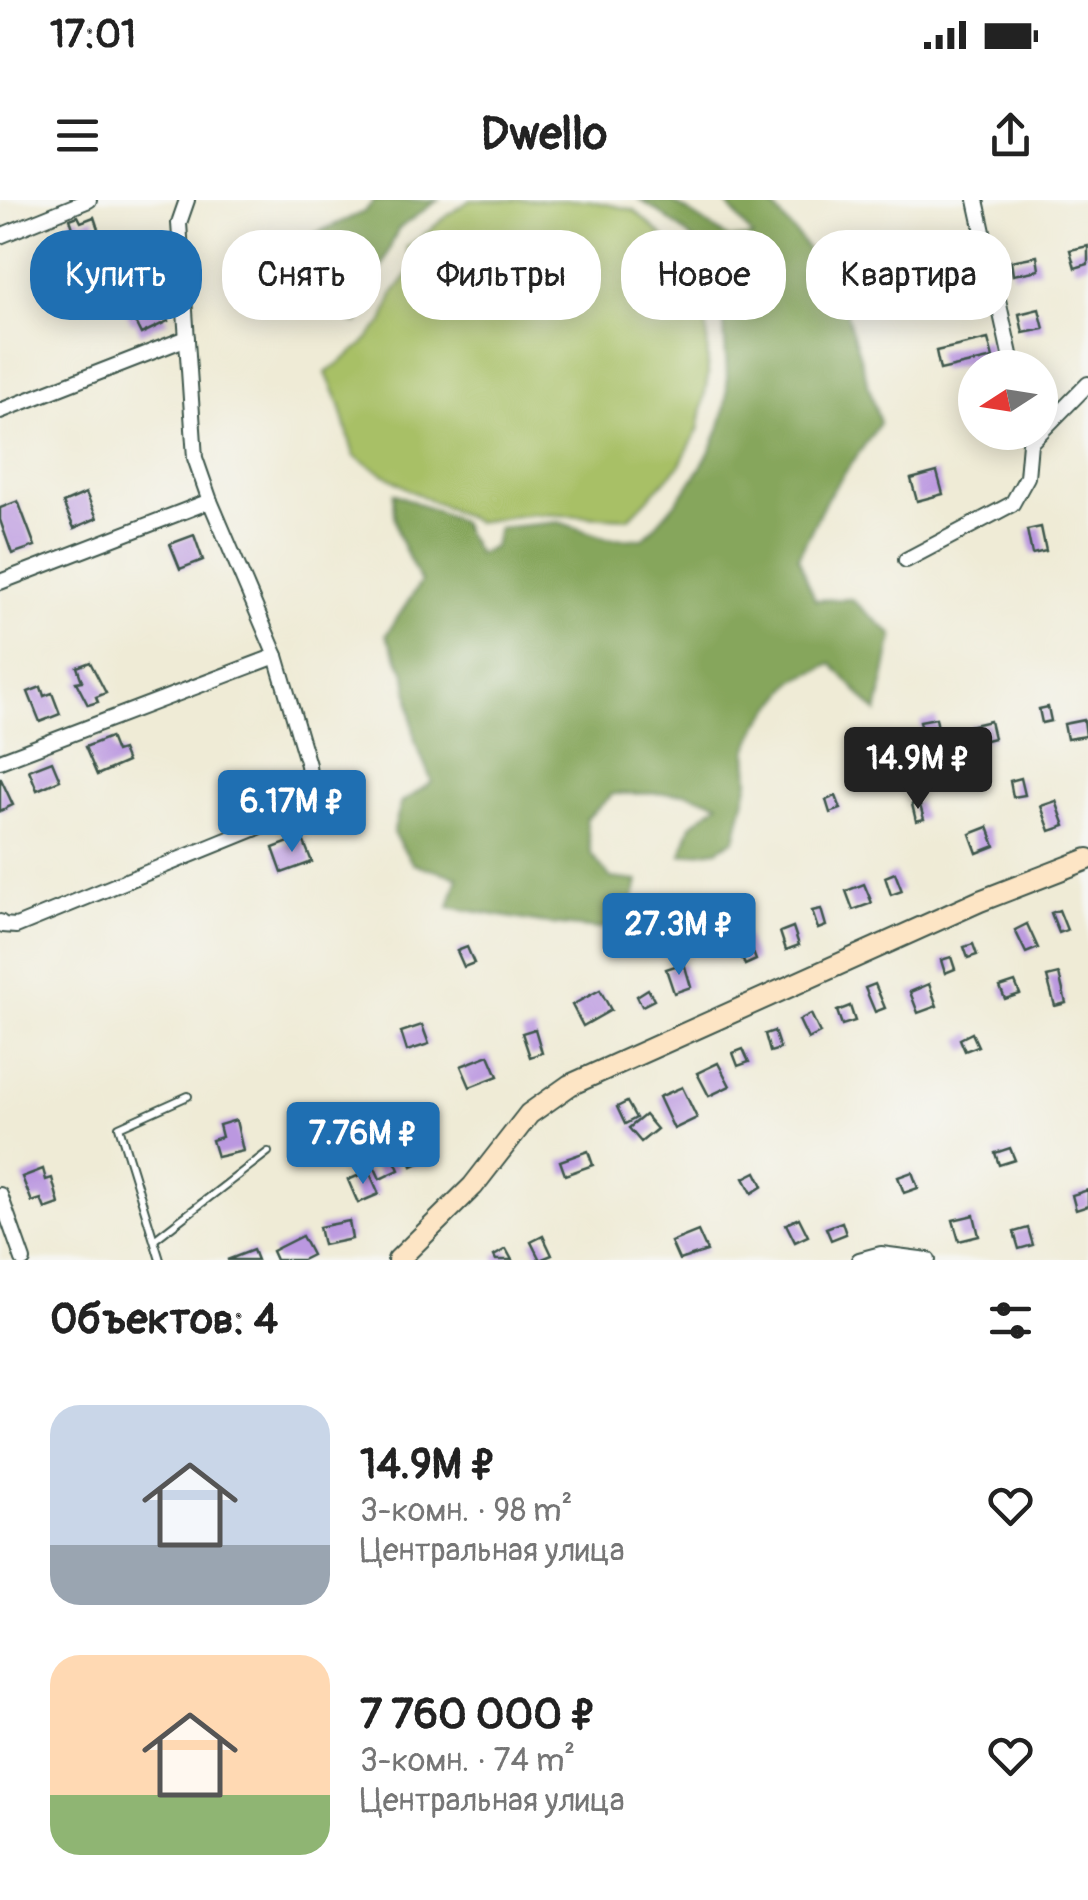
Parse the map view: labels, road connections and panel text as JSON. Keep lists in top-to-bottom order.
{
  "north": "left",
  "page": {
    "status": "17:01",
    "header": "Dwello",
    "chip": [
      "Купить",
      "Снять",
      "Фильтры",
      "Новое",
      "Квартира"
    ],
    "price": [
      "14.9M ₽",
      "6.17M ₽",
      "27.3M ₽",
      "7.76M ₽"
    ],
    "heading": "Объектов: 4",
    "list": [
      {
        "name": "14.9M ₽",
        "note": "3-комн. · 98 m² · Центральная улица"
      },
      {
        "name": "7 760 000 ₽",
        "note": "3-комн. · 74 m² · Центральная улица"
      }
    ]
  }
}
